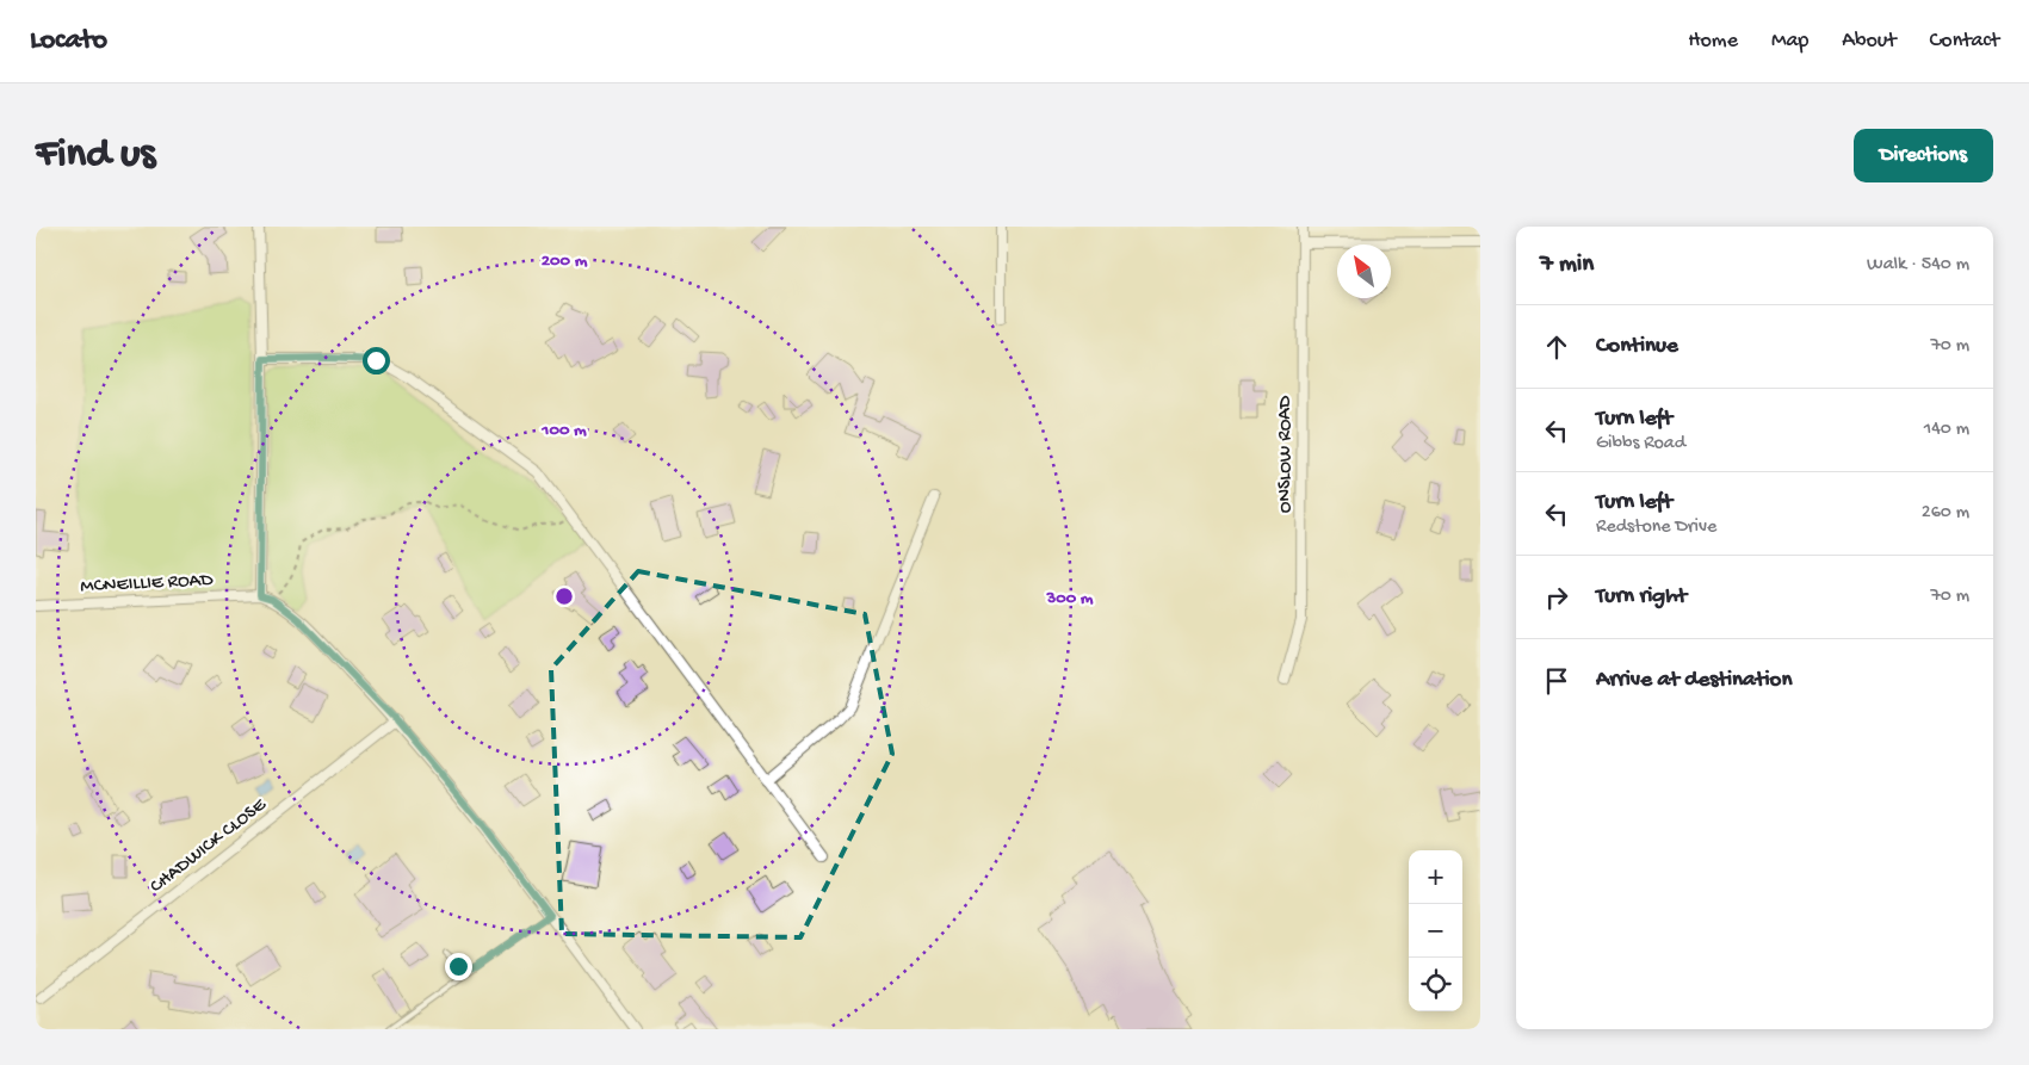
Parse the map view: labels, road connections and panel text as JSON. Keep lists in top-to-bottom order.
{
  "streets": {
    "street": ["ONSLOW ROAD", "MCNEILLIE ROAD", "CHADWICK CLOSE"]
  },
  "north": "top left",
  "page": {
    "header": "Locato",
    "nav": [
      "Home",
      "Map",
      "About",
      "Contact"
    ],
    "buttons": "Directions",
    "title": "Find us",
    "heading": ["7 min", "Walk · 540 m"],
    "list": [
      ["Continue", "70 m"],
      ["Turn left", "Gibbs Road", "140 m"],
      ["Turn left", "Redstone Drive", "260 m"],
      ["Turn right", "70 m"],
      "Arrive at destination"
    ],
    "map_buttons": ["+", "−"]
  },
  "rings": ["200 m", "100 m", "300 m"]
}
